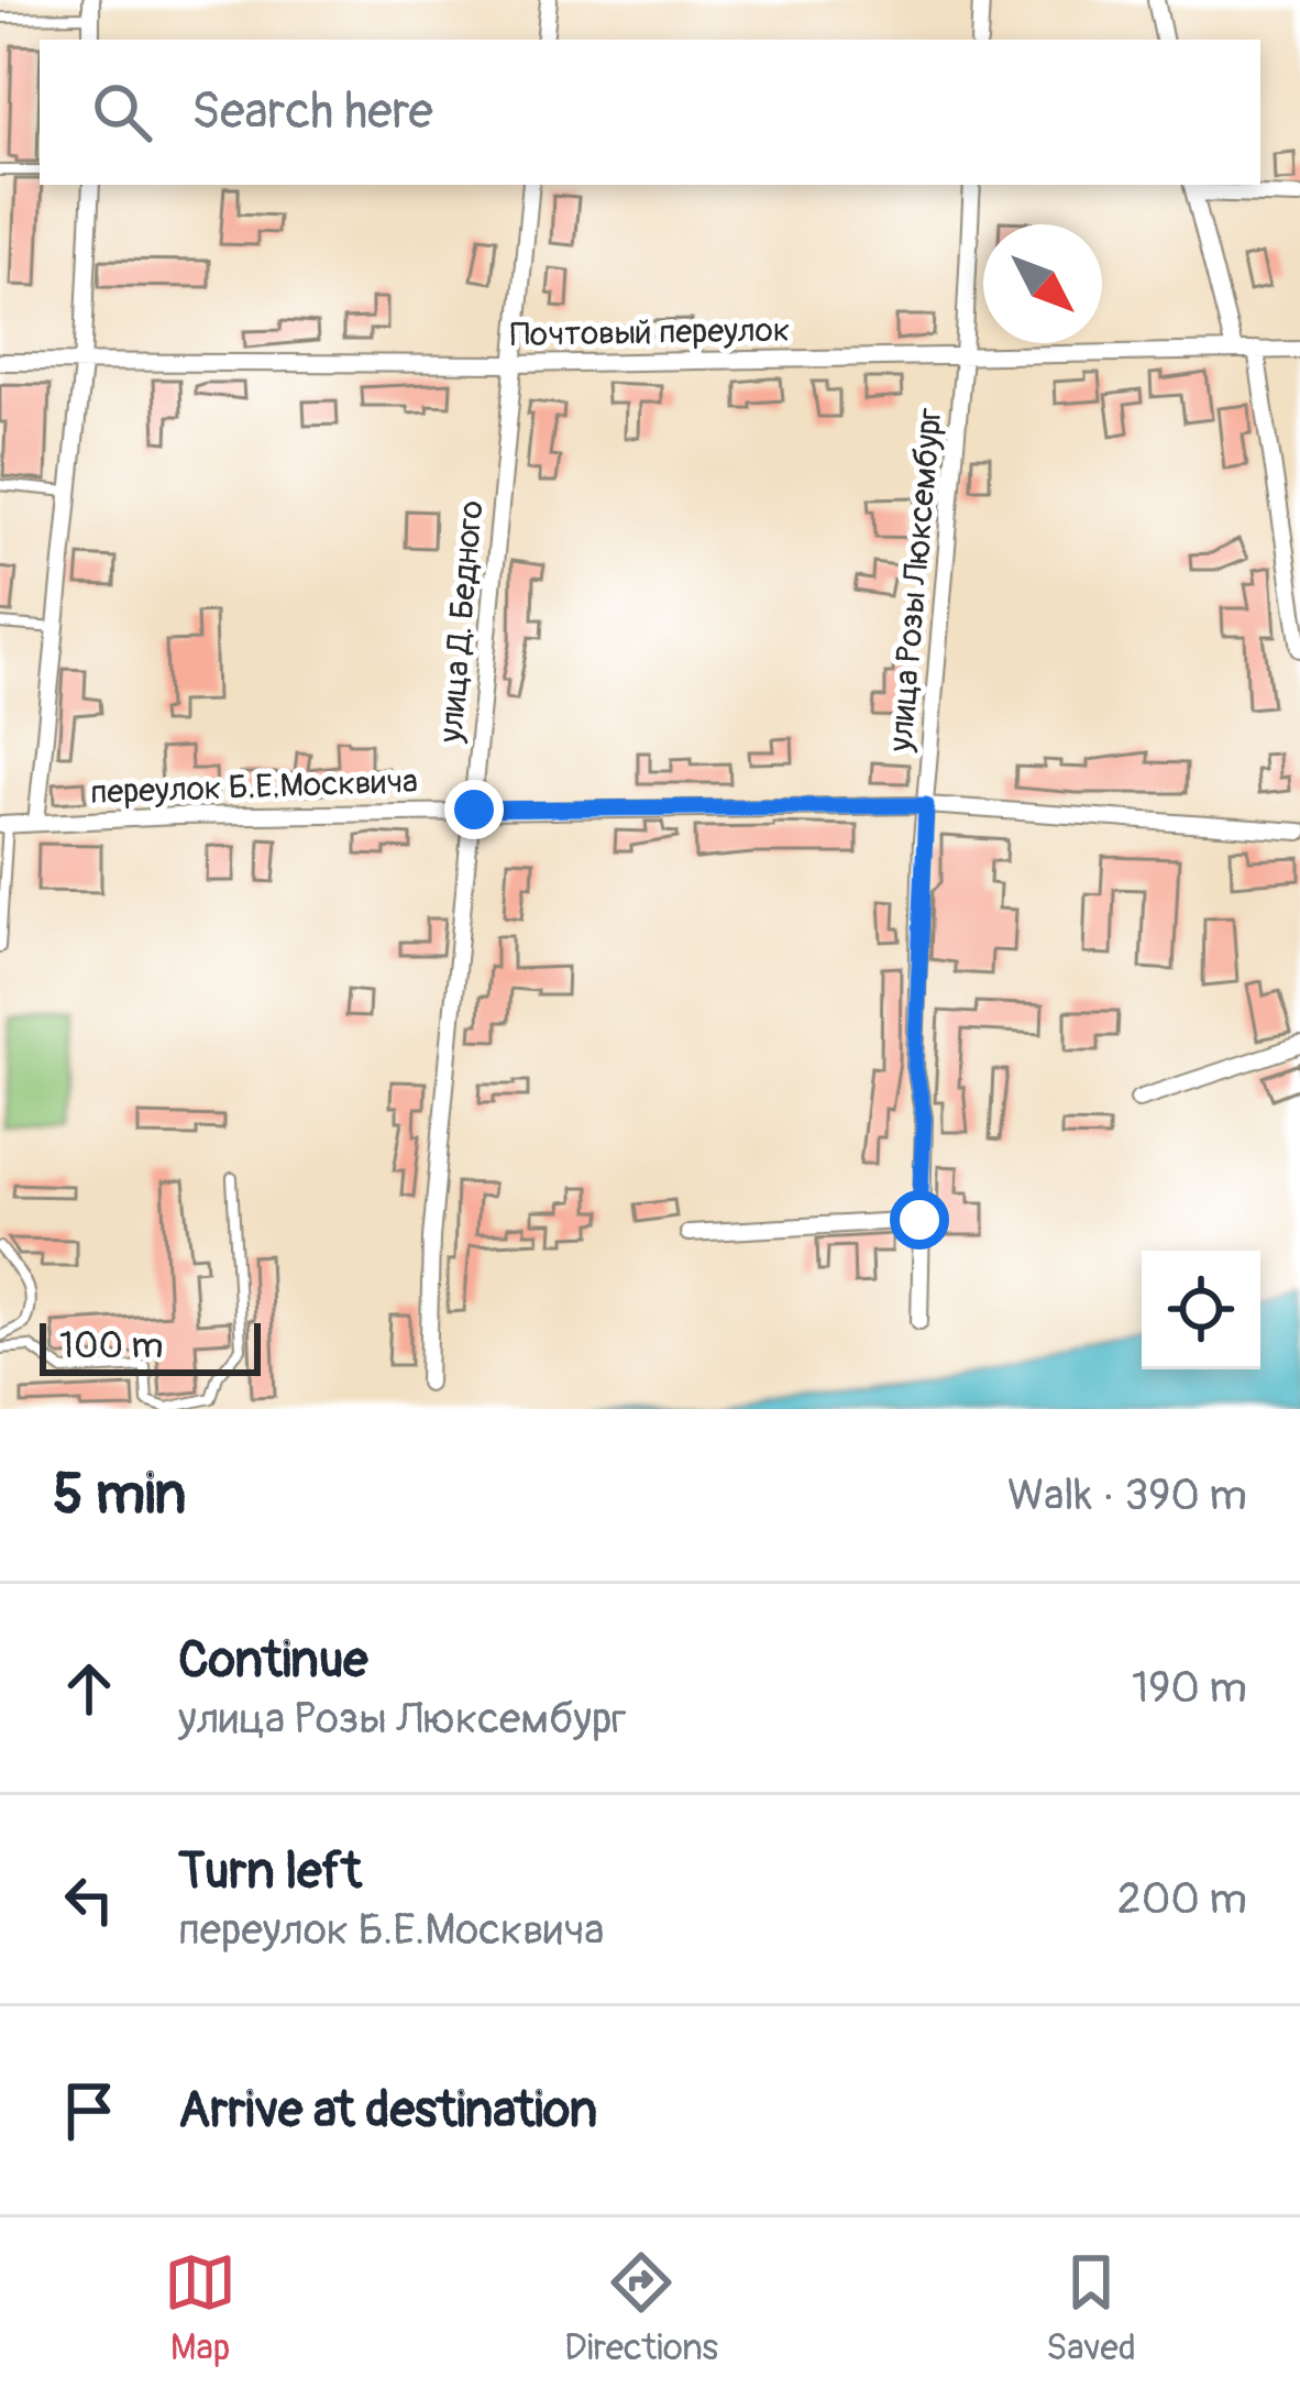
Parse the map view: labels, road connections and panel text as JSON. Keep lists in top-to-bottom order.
{
  "streets": {
    "street": [
      "Почтовый переулок",
      "улица Розы Люксембург",
      "улица Д. Бедного",
      "переулок Б.Е.Москвича"
    ]
  },
  "crossings": [
    ["Почтовый переулок", "улица Розы Люксембург"],
    ["Почтовый переулок", "улица Д. Бедного"],
    ["улица Розы Люксембург", "переулок Б.Е.Москвича"],
    ["улица Д. Бедного", "переулок Б.Е.Москвича"]
  ],
  "scale_bar": "100 m",
  "north": "bottom right",
  "page": {
    "search": "Search here",
    "scale": "100 m",
    "heading": ["5 min", "Walk · 390 m"],
    "list": [
      ["Continue", "улица Розы Люксембург", "190 m"],
      ["Turn left", "переулок Б.Е.Москвича", "200 m"],
      "Arrive at destination"
    ],
    "nav": ["Map", "Directions", "Saved"]
  }
}
